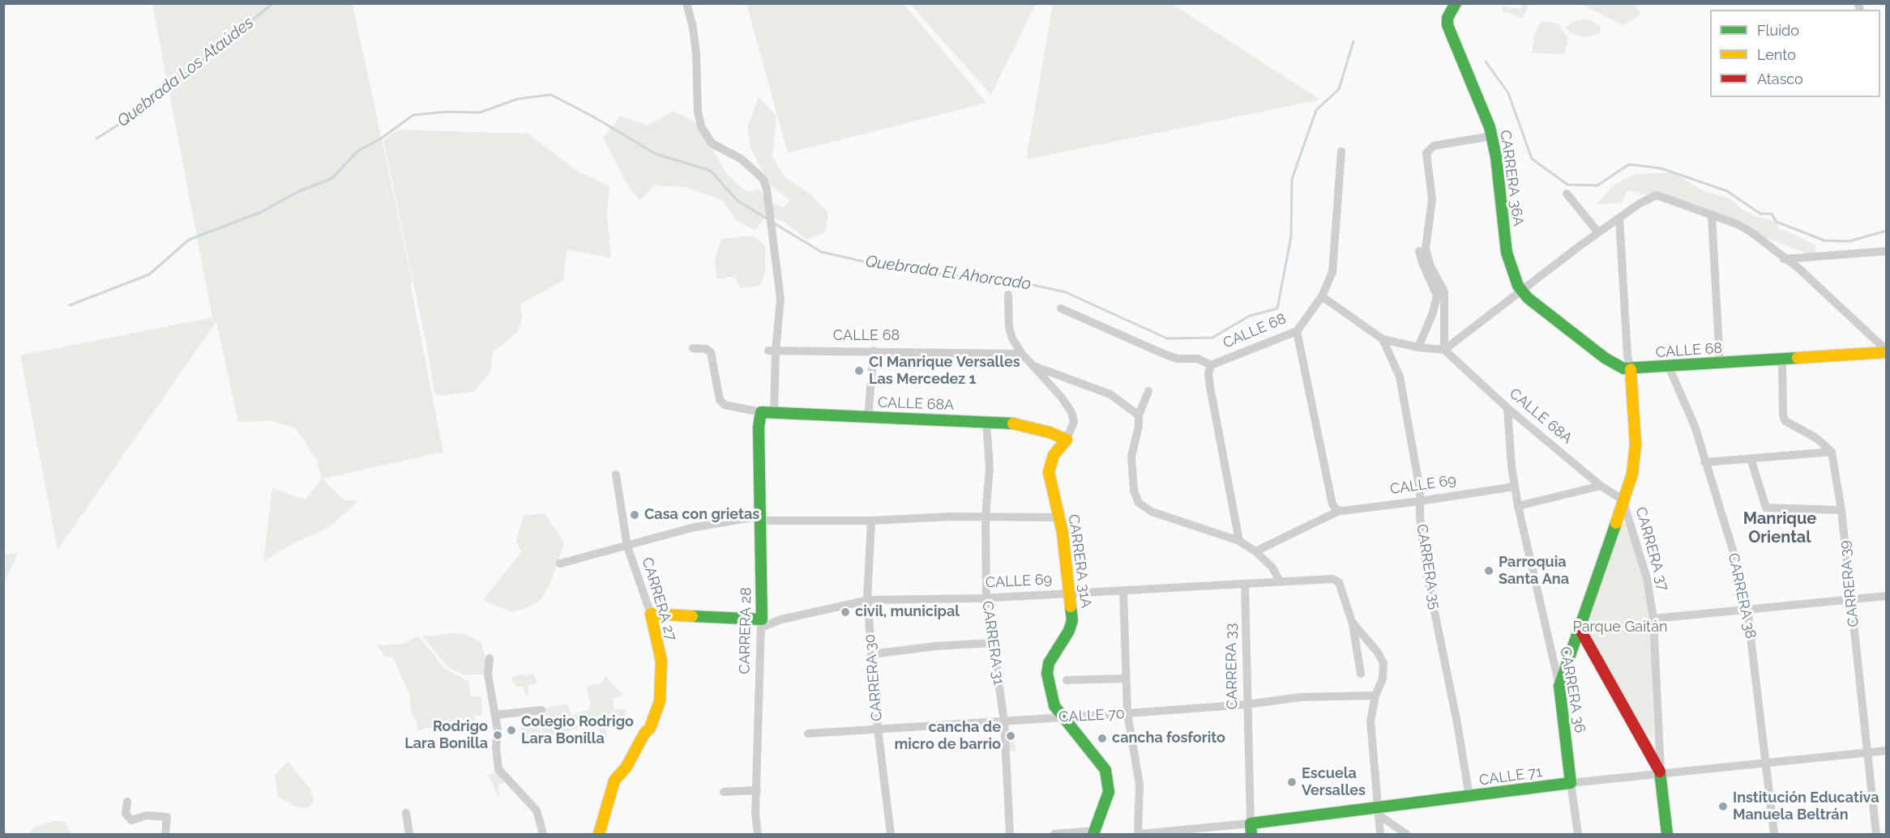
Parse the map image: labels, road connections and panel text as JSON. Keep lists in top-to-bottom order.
{
  "streets": {
    "street": [
      "CARRERA 36A",
      "CALLE 68",
      "CALLE 68A",
      "CALLE 69",
      "CARRERA 37",
      "CARRERA 31A",
      "CARRERA 35",
      "CARRERA 39",
      "CARRERA 38",
      "CARRERA 27",
      "CARRERA 28",
      "CARRERA 31",
      "CARRERA 33",
      "CARRERA 30",
      "CARRERA 36",
      "CALLE 70",
      "CALLE 71"
    ]
  },
  "crossings": [
    ["CARRERA 36A", "CALLE 68"],
    ["CALLE 68", "CARRERA 37"],
    ["CALLE 68", "CARRERA 31A"],
    ["CALLE 68", "CARRERA 38"],
    ["CALLE 68A", "CARRERA 37"],
    ["CALLE 68A", "CARRERA 31A"],
    ["CALLE 68A", "CARRERA 28"],
    ["CALLE 68A", "CARRERA 31"],
    ["CALLE 68A", "CARRERA 36"],
    ["CALLE 69", "CARRERA 31A"],
    ["CALLE 69", "CARRERA 35"],
    ["CALLE 69", "CARRERA 27"],
    ["CALLE 69", "CARRERA 28"],
    ["CALLE 69", "CARRERA 31"],
    ["CALLE 69", "CARRERA 33"],
    ["CALLE 69", "CARRERA 30"],
    ["CALLE 69", "CARRERA 36"],
    ["CARRERA 37", "CALLE 71"],
    ["CARRERA 31A", "CALLE 70"],
    ["CARRERA 35", "CALLE 71"],
    ["CARRERA 39", "CALLE 71"],
    ["CARRERA 38", "CALLE 71"],
    ["CARRERA 31", "CALLE 70"],
    ["CARRERA 33", "CALLE 70"],
    ["CARRERA 33", "CALLE 71"],
    ["CARRERA 30", "CALLE 70"],
    ["CARRERA 36", "CALLE 71"]
  ],
  "districts": ["Manrique Oriental"],
  "water": ["Quebrada Los Ataúdes", "Quebrada El Ahorcado"],
  "parks": ["Parque Gaitán"],
  "places": [
    "CI Manrique Versalles Las Mercedez 1",
    "Casa con grietas",
    "Parroquia Santa Ana",
    "civil, municipal",
    "Colegio Rodrigo Lara Bonilla",
    "Rodrigo Lara Bonilla",
    "cancha de micro de barrio",
    "cancha fosforito",
    "Escuela Versalles",
    "Institución Educativa Manuela Beltrán"
  ],
  "legend": ["Fluido", "Lento", "Atasco"]
}
